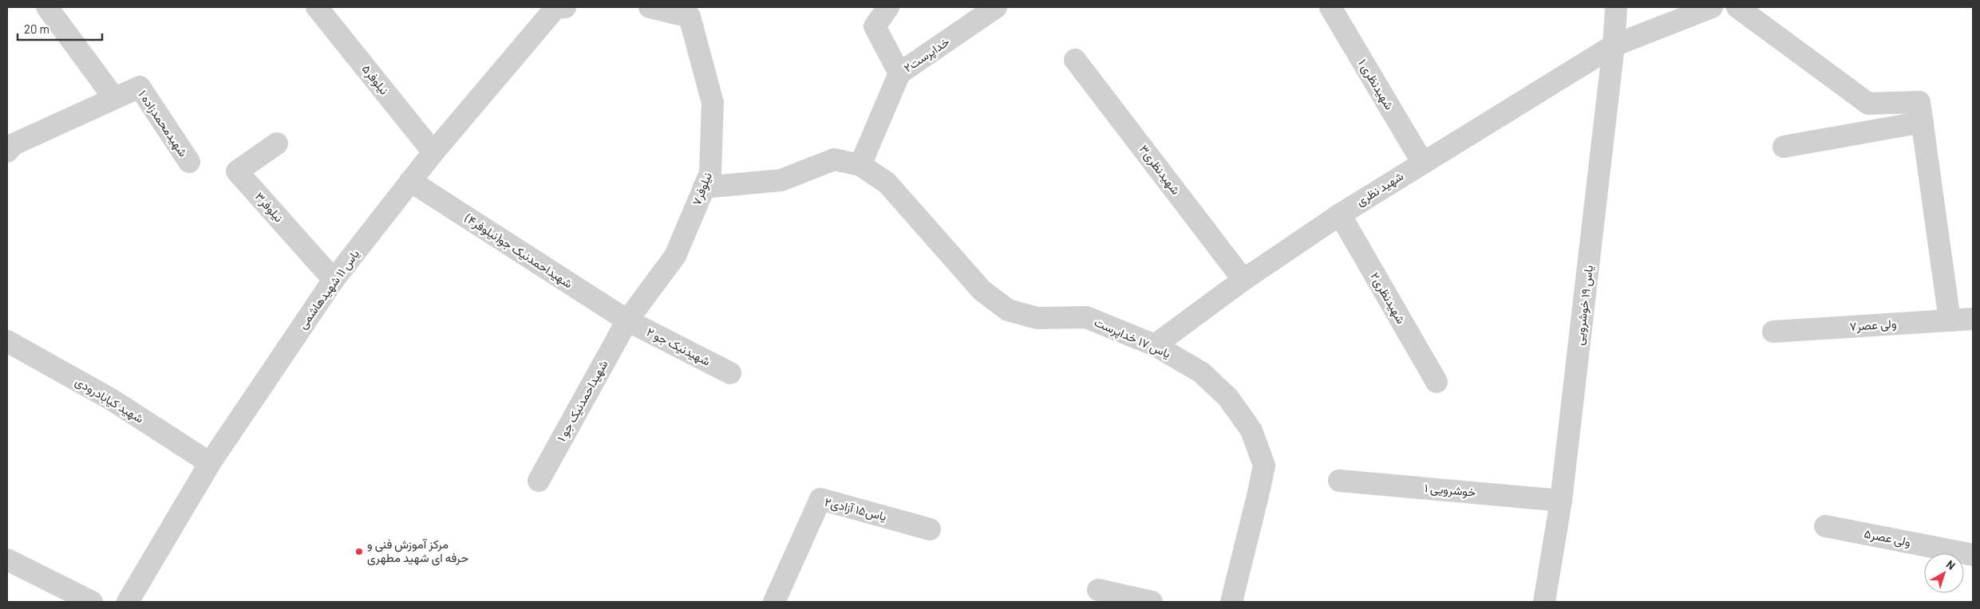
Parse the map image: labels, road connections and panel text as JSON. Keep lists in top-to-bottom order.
{
  "streets": {
    "street": [
      "خداپرست۲",
      "نیلوفر۵",
      "شهیدنظری ۱",
      "شهیدمحمدزاده ۱",
      "شهیدنظری۳",
      "نیلوفر۷",
      "شهید نظری",
      "نیلوفر۳",
      "شهیداحمدنیک جو(نیلوفر۴)",
      "یاس ۱۱ شهیدهاشمی",
      "شهیدنظری۲",
      "یاس ۱۹ خوشرویی",
      "ولی عصر۷",
      "یاس ۱۷ خداپرست",
      "شهیدنیک جو ۲",
      "شهید کیابادرودی",
      "شهیداحمدنیک جو ۱",
      "خوشرویی ۱",
      "یاس۱۵ آزادی۲",
      "ولی عصر۵"
    ]
  },
  "crossings": [
    ["خداپرست۲", "یاس ۱۷ خداپرست"],
    ["نیلوفر۵", "یاس ۱۱ شهیدهاشمی"],
    ["شهیدنظری ۱", "شهید نظری"],
    ["شهیدنظری۳", "شهید نظری"],
    ["نیلوفر۷", "شهیداحمدنیک جو(نیلوفر۴)"],
    ["نیلوفر۷", "یاس ۱۷ خداپرست"],
    ["نیلوفر۷", "شهیدنیک جو ۲"],
    ["نیلوفر۷", "شهیداحمدنیک جو ۱"],
    ["شهید نظری", "شهیدنظری۲"],
    ["شهید نظری", "یاس ۱۹ خوشرویی"],
    ["شهید نظری", "یاس ۱۷ خداپرست"],
    ["نیلوفر۳", "یاس ۱۱ شهیدهاشمی"],
    ["شهیداحمدنیک جو(نیلوفر۴)", "یاس ۱۱ شهیدهاشمی"],
    ["شهیداحمدنیک جو(نیلوفر۴)", "شهیدنیک جو ۲"],
    ["شهیداحمدنیک جو(نیلوفر۴)", "شهیداحمدنیک جو ۱"],
    ["یاس ۱۱ شهیدهاشمی", "شهید کیابادرودی"],
    ["یاس ۱۹ خوشرویی", "خوشرویی ۱"],
    ["شهیدنیک جو ۲", "شهیداحمدنیک جو ۱"]
  ],
  "places": ["مرکز آموزش فنی و حرفه ای شهید مطهری"],
  "scale_bar": "20 m",
  "north": "top right"
}
